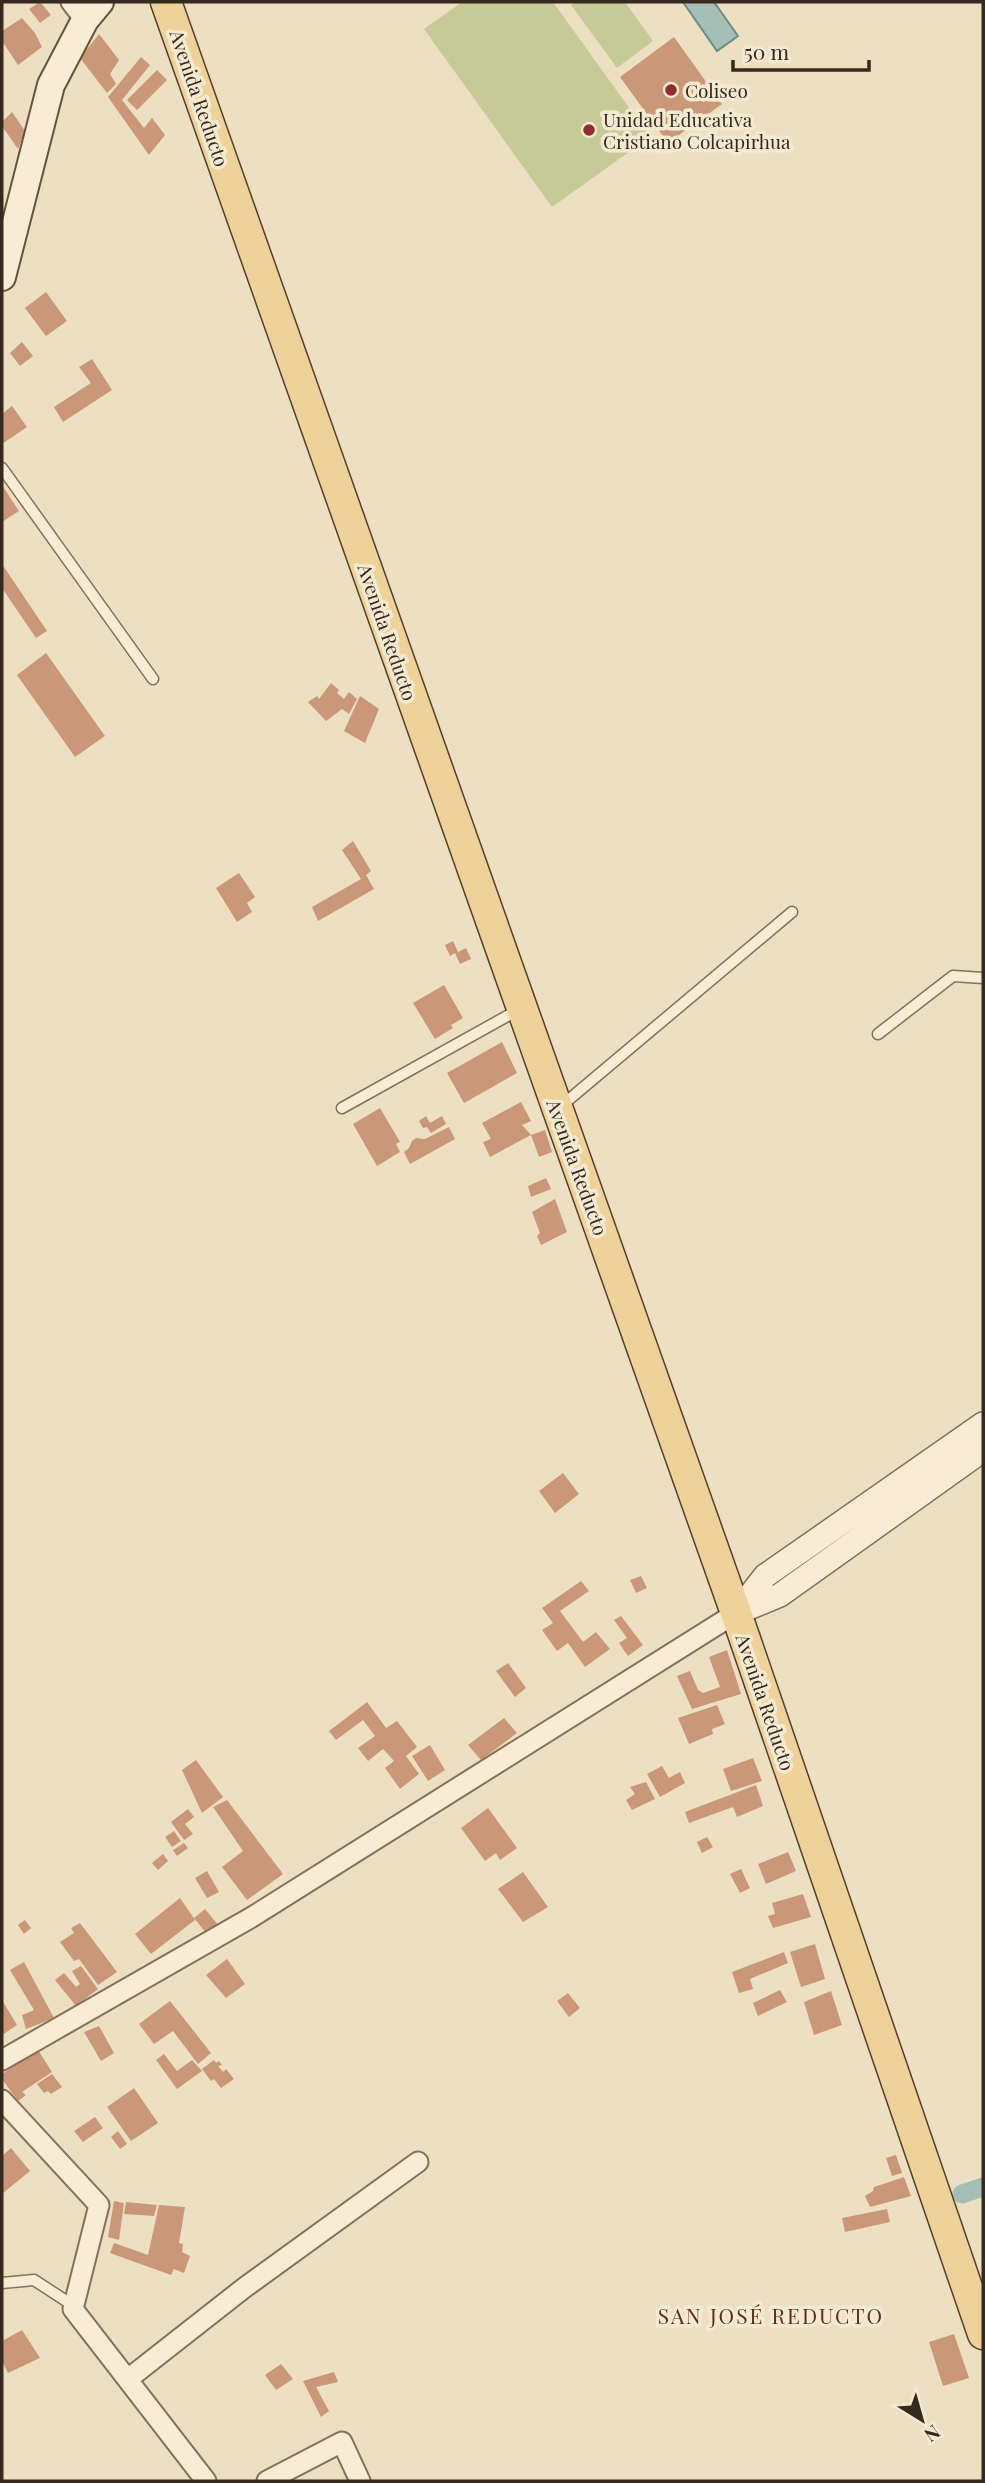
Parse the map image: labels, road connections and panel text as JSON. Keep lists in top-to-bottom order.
{
  "streets": {
    "main road": ["Avenida Reducto"]
  },
  "districts": ["SAN JOSÉ REDUCTO"],
  "places": ["Coliseo", "Unidad Educativa Cristiano Colcapirhua"],
  "scale_bar": "50 m",
  "north": "bottom right"
}
